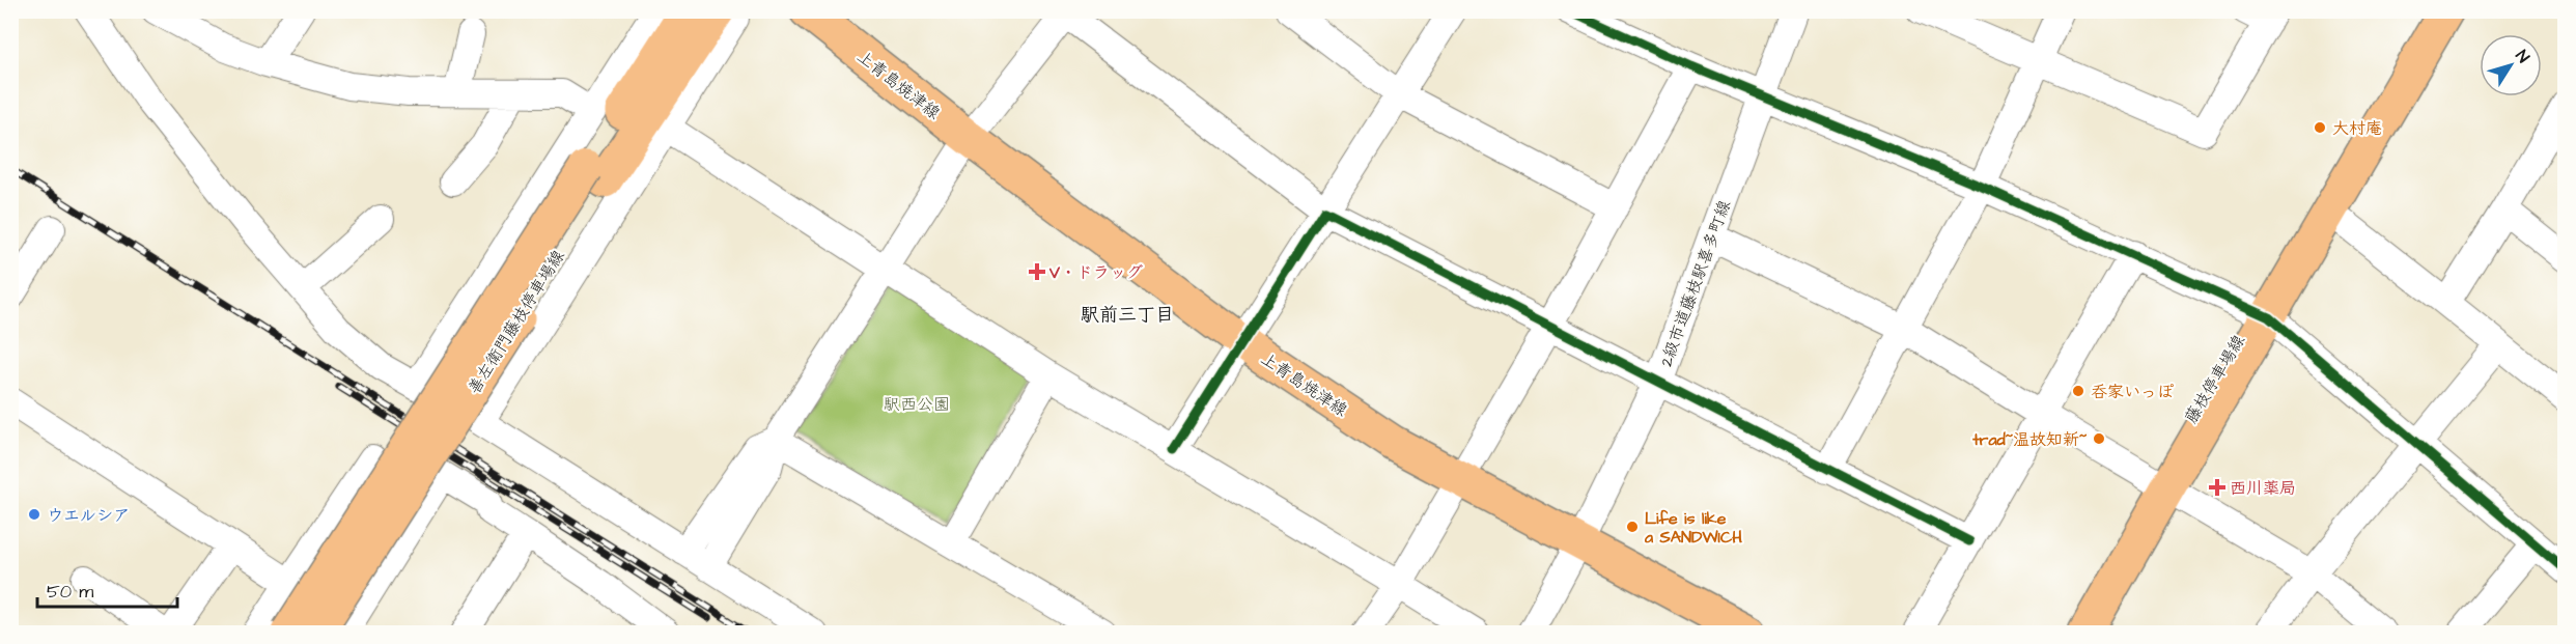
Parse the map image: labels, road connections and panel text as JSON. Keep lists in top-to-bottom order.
{
  "streets": {
    "main road": ["上青島焼津線", "善左衛門藤枝停車場線", "藤枝停車場線"],
    "street": ["2級市道藤枝駅喜多町線"]
  },
  "crossings": [
    ["上青島焼津線", "2級市道藤枝駅喜多町線"]
  ],
  "districts": ["駅前三丁目"],
  "parks": ["駅西公園"],
  "places": {
    "other": [
      "大村庵",
      "呑家いっぽ",
      "trad~温故知新~",
      "ウエルシア",
      "Life is like a SANDWICH"
    ],
    "health": ["V・ドラッグ", "西川薬局"]
  },
  "scale_bar": "50 m",
  "north": "top right"
}
